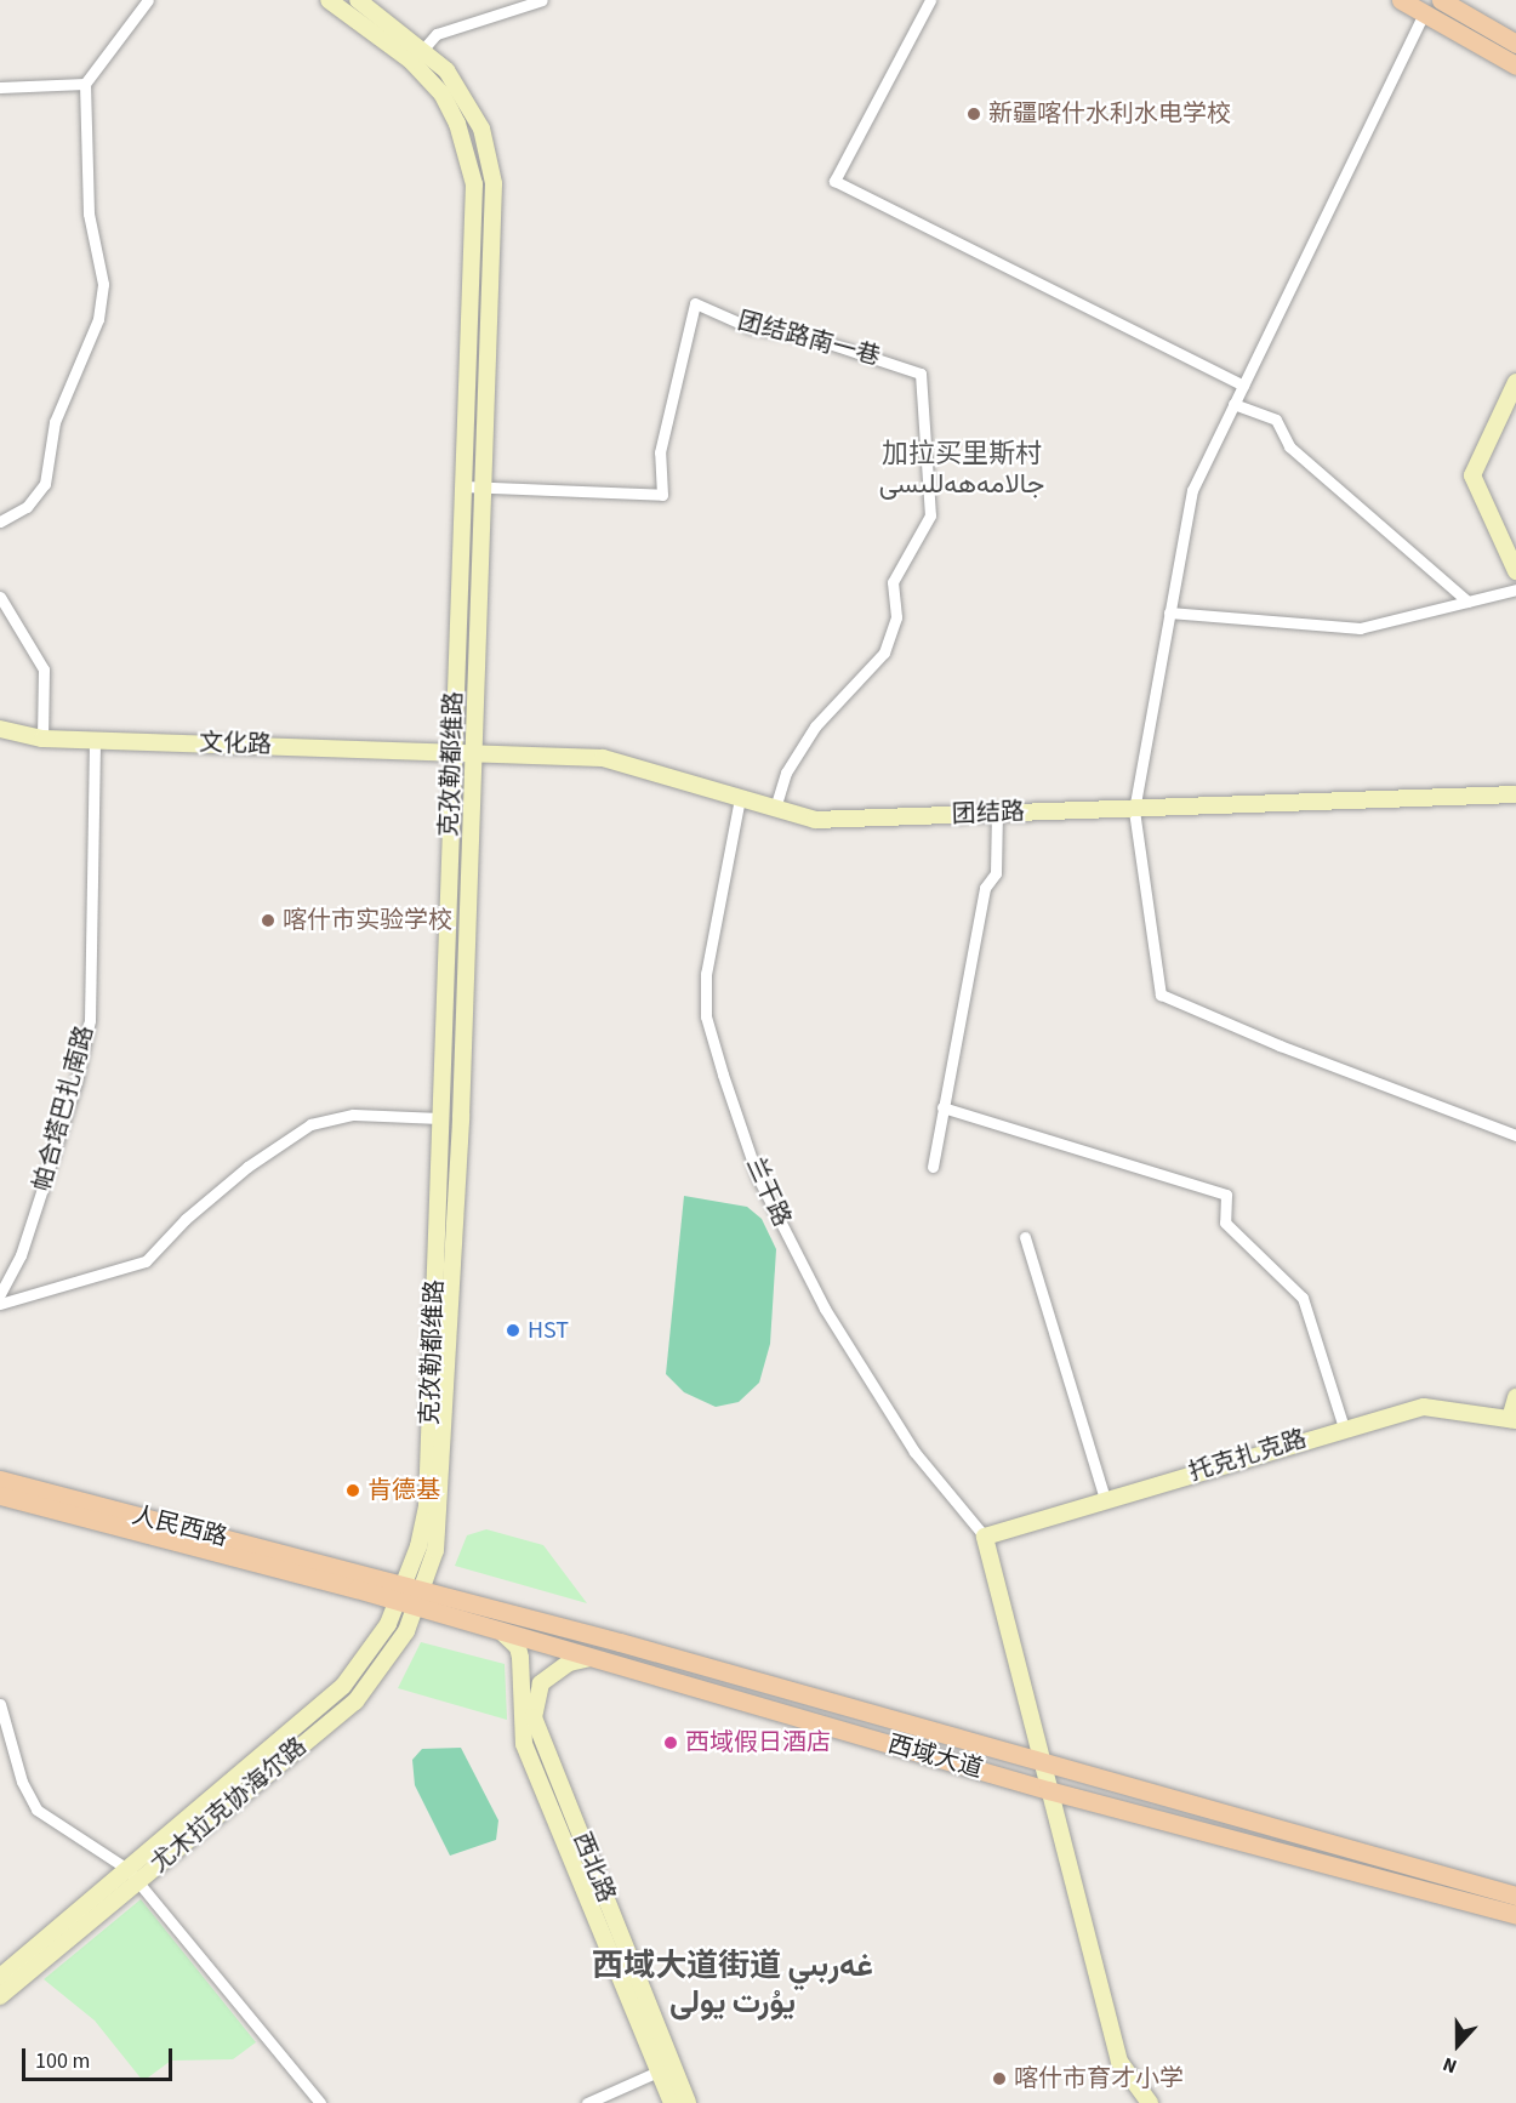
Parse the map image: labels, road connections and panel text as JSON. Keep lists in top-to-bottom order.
{
  "streets": {
    "main road": [
      "文化路",
      "克孜勒都维路",
      "团结路",
      "托克扎克路",
      "人民西路",
      "西域大道",
      "尤木拉克协海尔路",
      "西北路"
    ],
    "street": ["团结路南一巷", "帕合塔巴扎南路", "兰干路"]
  },
  "crossings": [
    ["团结路南一巷", "克孜勒都维路"],
    ["团结路南一巷", "团结路"],
    ["文化路", "克孜勒都维路"],
    ["文化路", "团结路"],
    ["文化路", "帕合塔巴扎南路"],
    ["克孜勒都维路", "团结路"],
    ["克孜勒都维路", "西域大道"],
    ["克孜勒都维路", "尤木拉克协海尔路"],
    ["团结路", "兰干路"],
    ["兰干路", "托克扎克路"],
    ["人民西路", "西域大道"],
    ["西域大道", "尤木拉克协海尔路"],
    ["西域大道", "西北路"]
  ],
  "districts": ["加拉买里斯村 جالامەھەللىسى", "西域大道街道 غەربىي يۇرت يولى"],
  "places": [
    "新疆喀什水利水电学校",
    "喀什市实验学校",
    "HST",
    "肯德基",
    "西域假日酒店",
    "喀什市育才小学"
  ],
  "scale_bar": "100 m",
  "north": "bottom"
}
